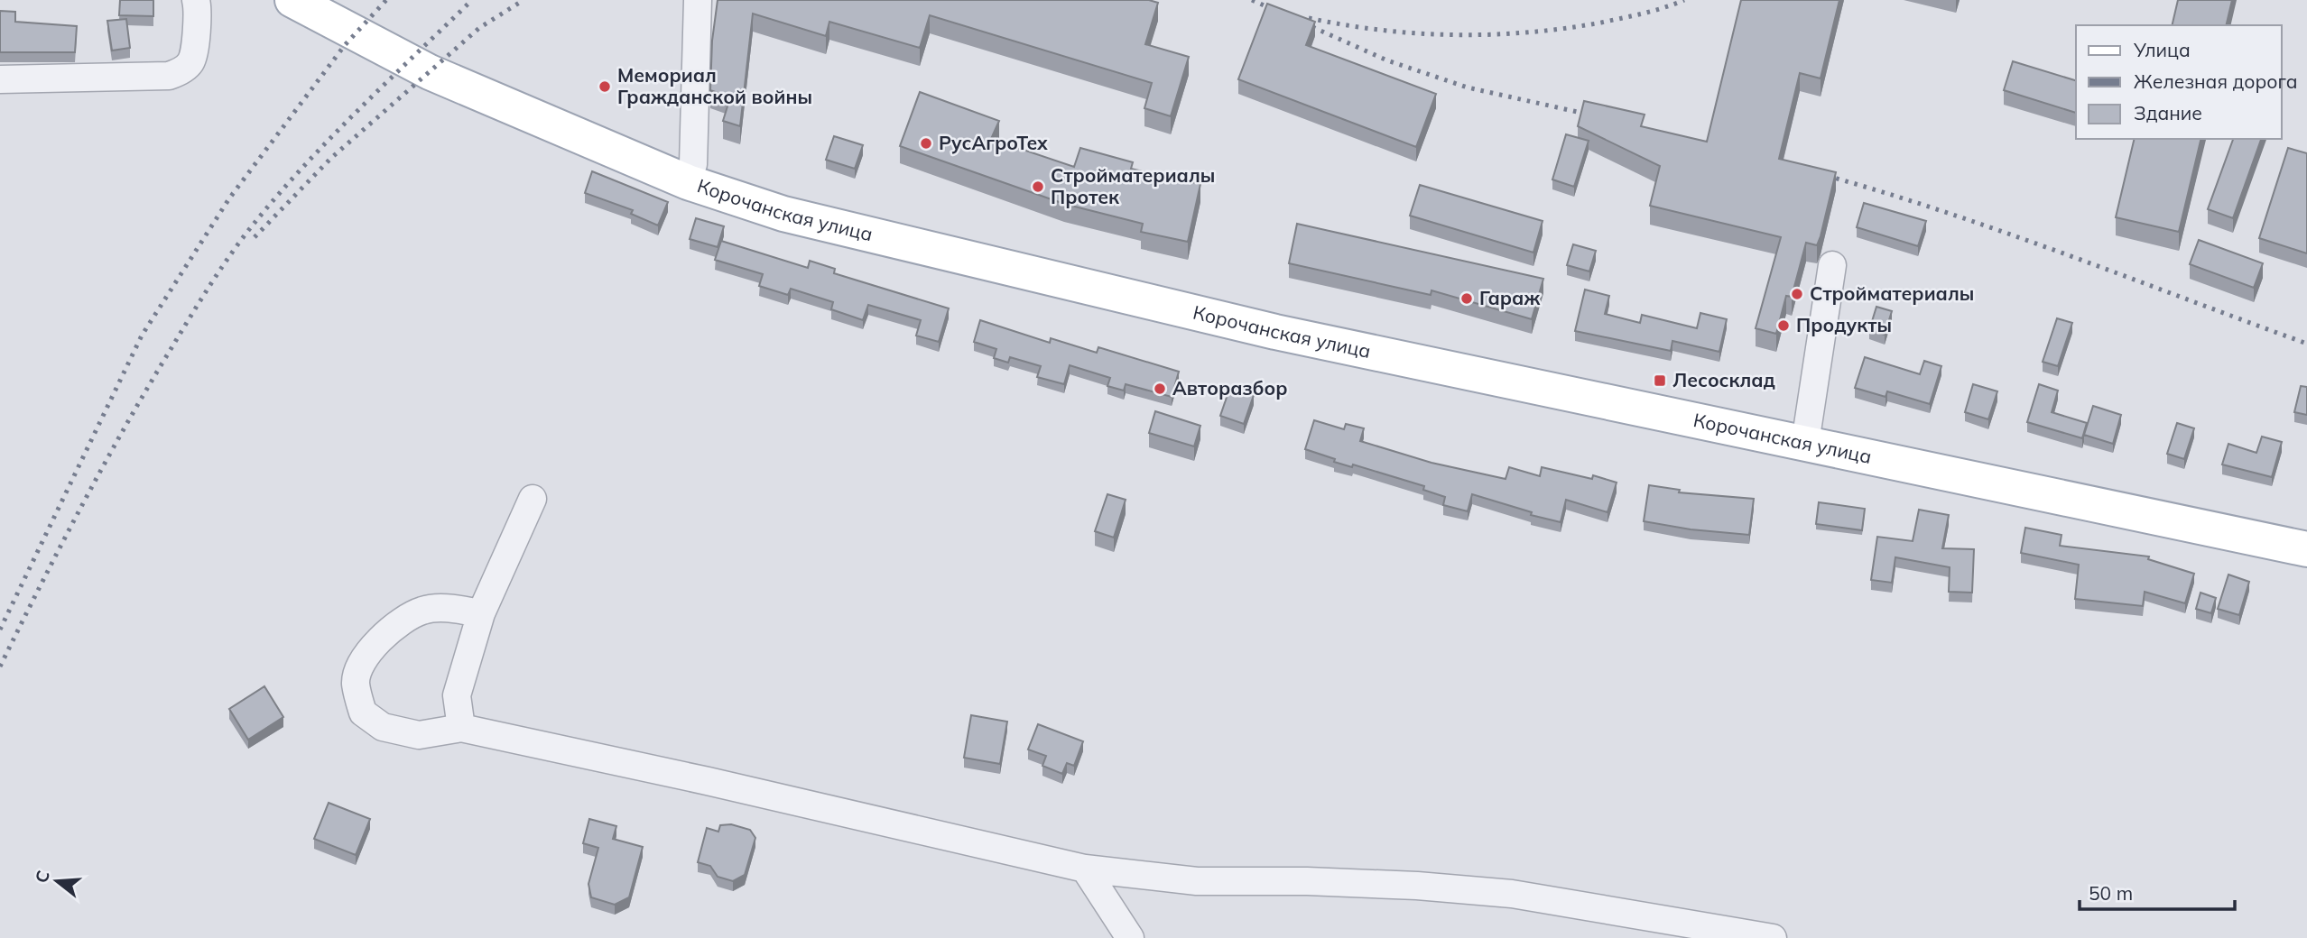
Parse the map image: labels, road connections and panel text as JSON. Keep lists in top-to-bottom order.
{
  "streets": {
    "main road": ["Корочанская улица"]
  },
  "places": {
    "other": [
      "Мемориал Гражданской войны",
      "РусАгроТех",
      "Стройматериалы Протек",
      "Стройматериалы",
      "Гараж",
      "Продукты",
      "Авторазбор"
    ],
    "transit": ["Лесосклад"]
  },
  "legend": ["Улица", "Железная дорога", "Здание"],
  "scale_bar": "50 m",
  "north": "left"
}
